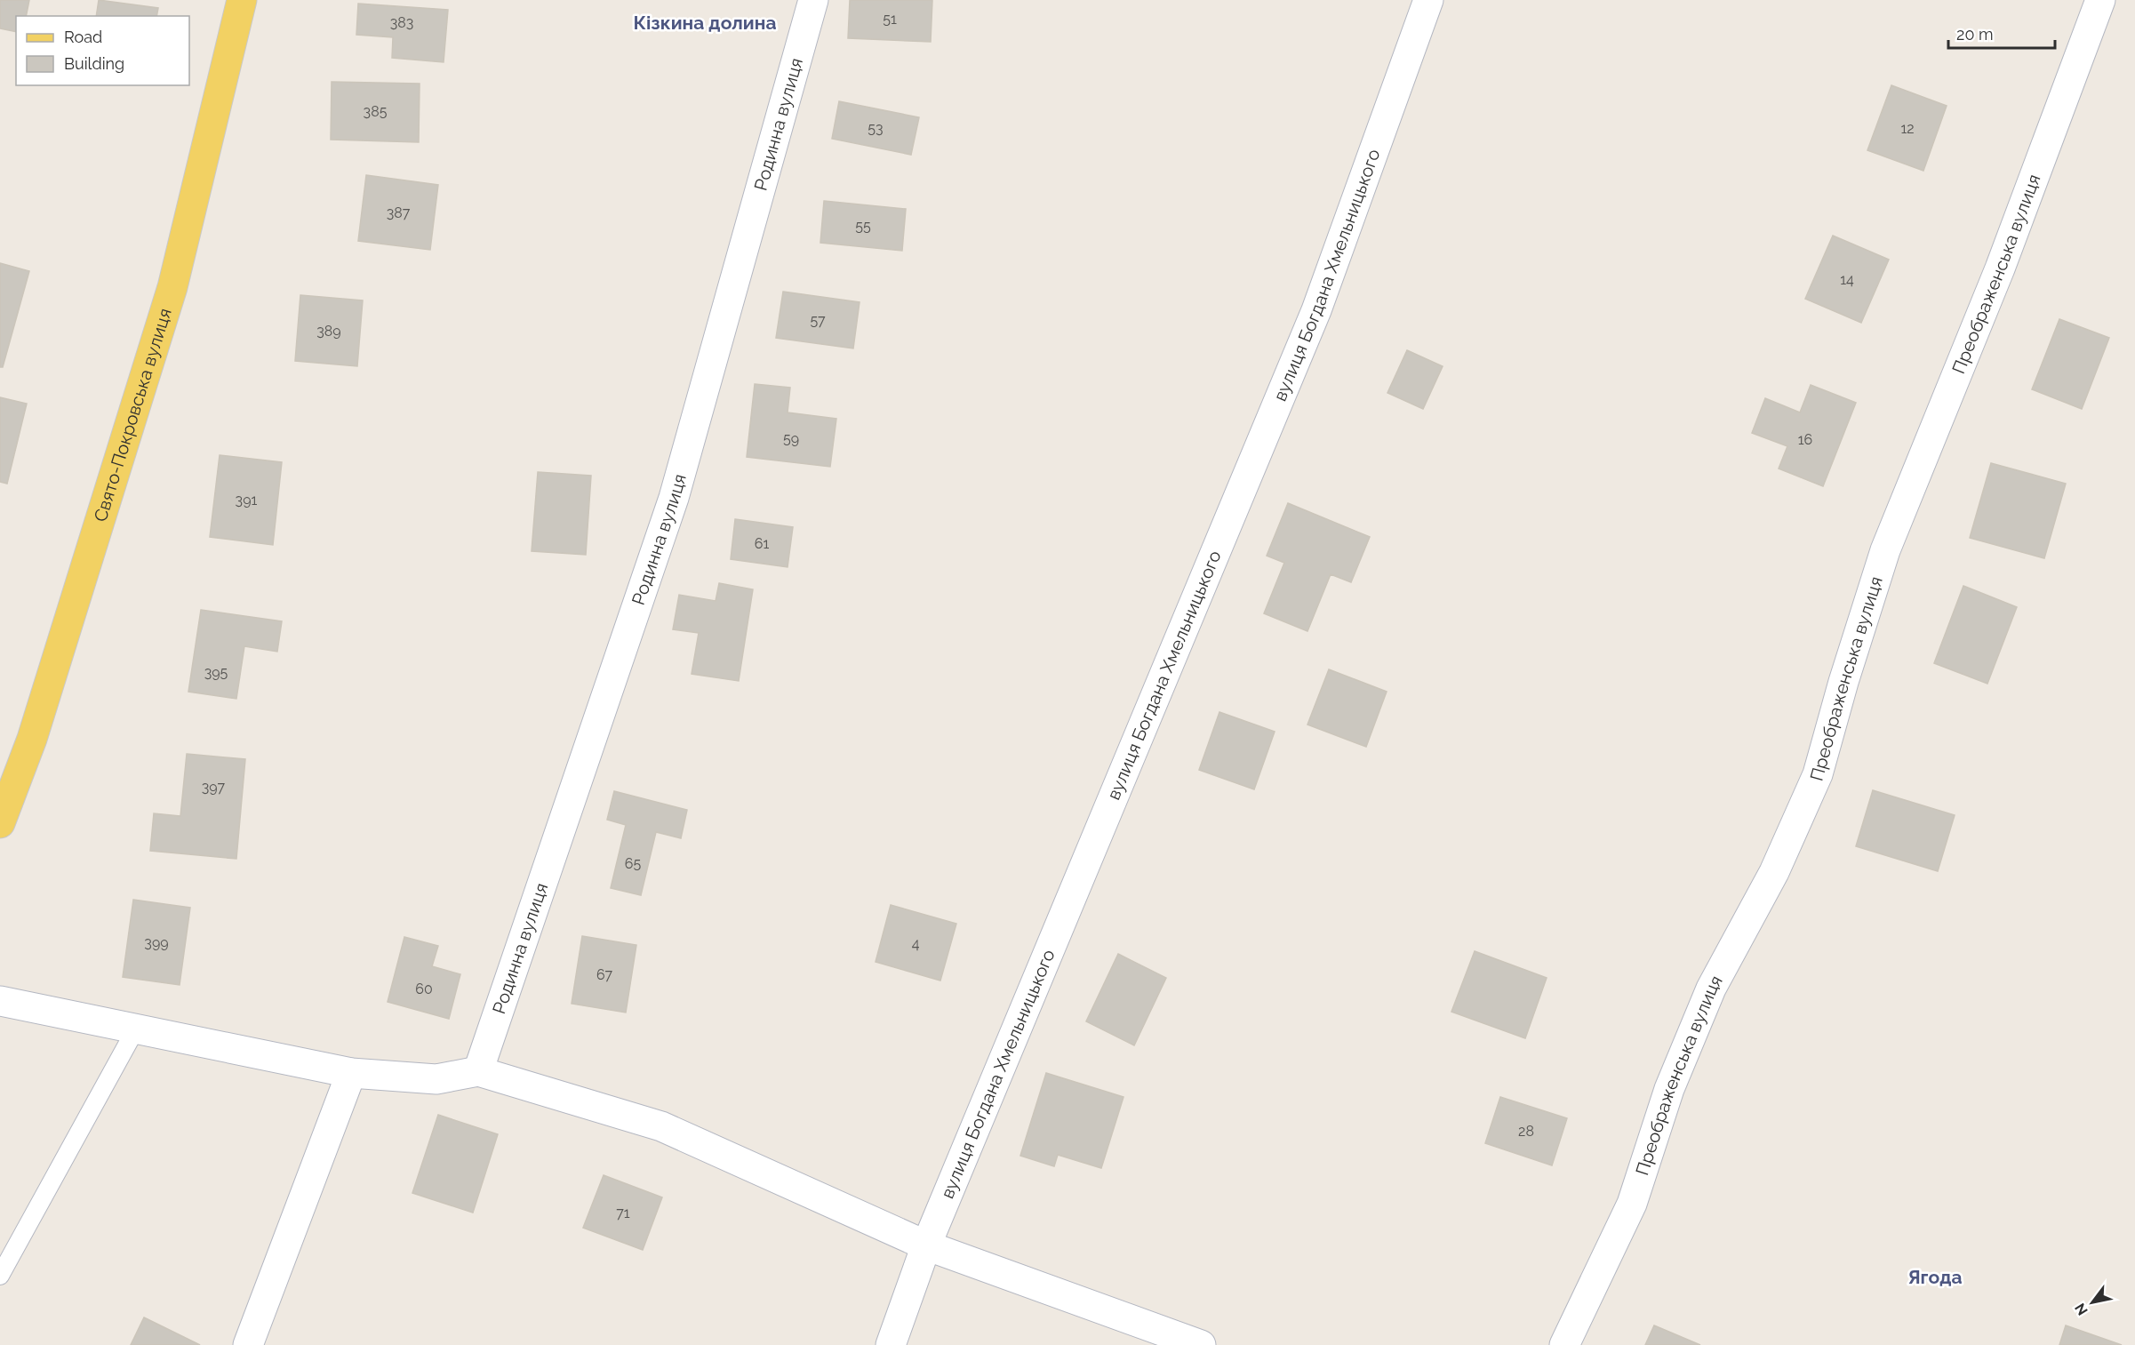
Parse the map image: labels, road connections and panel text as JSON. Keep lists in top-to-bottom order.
{
  "streets": {
    "main road": ["Свято-Покровська вулиця"],
    "street": ["Родинна вулиця", "вулиця Богдана Хмельницького", "Преображенська вулиця"]
  },
  "districts": ["Кізкина долина", "Ягода"],
  "house_numbers": [
    "51",
    "383",
    "385",
    "53",
    "12",
    "387",
    "55",
    "14",
    "57",
    "389",
    "59",
    "16",
    "391",
    "61",
    "395",
    "397",
    "65",
    "399",
    "4",
    "67",
    "60",
    "28",
    "71"
  ],
  "legend": ["Road", "Building"],
  "scale_bar": "20 m",
  "north": "bottom left"
}
